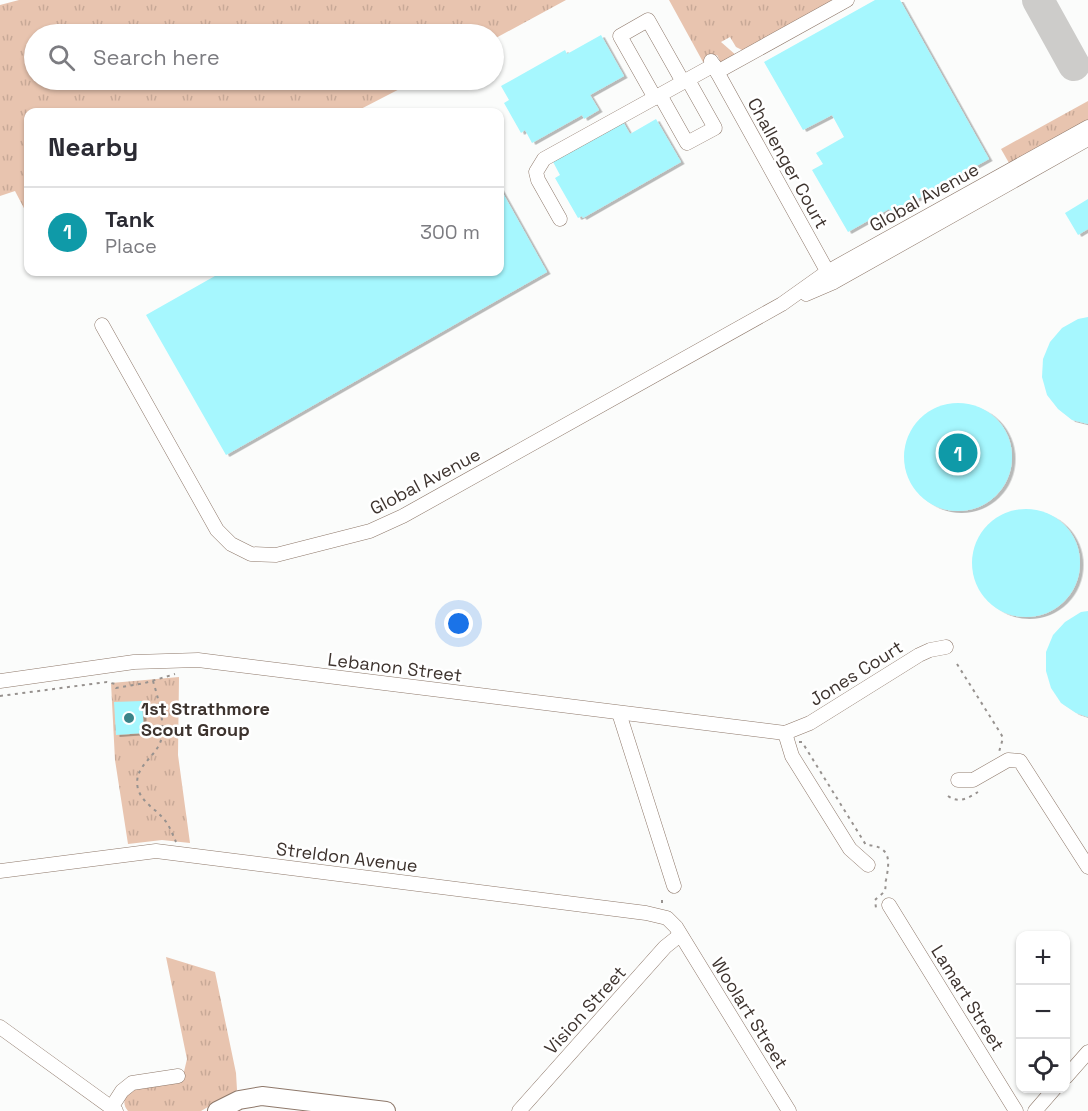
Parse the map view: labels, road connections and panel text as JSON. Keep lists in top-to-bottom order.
{
  "streets": {
    "street": [
      "Challenger Court",
      "Global Avenue",
      "Lebanon Street",
      "Jones Court",
      "Streldon Avenue",
      "Lamart Street",
      "Vision Street",
      "Woolart Street"
    ]
  },
  "crossings": [
    ["Challenger Court", "Global Avenue"],
    ["Lebanon Street", "Jones Court"],
    ["Streldon Avenue", "Vision Street"],
    ["Streldon Avenue", "Woolart Street"],
    ["Vision Street", "Woolart Street"]
  ],
  "places": ["1st Strathmore Scout Group"],
  "page": {
    "search": "Search here",
    "heading": "Nearby",
    "list": [
      {
        "mark": "1",
        "name": "Tank",
        "note": "Place",
        "value": "300 m"
      }
    ],
    "pins": "1",
    "map_buttons": ["+", "−"]
  }
}
